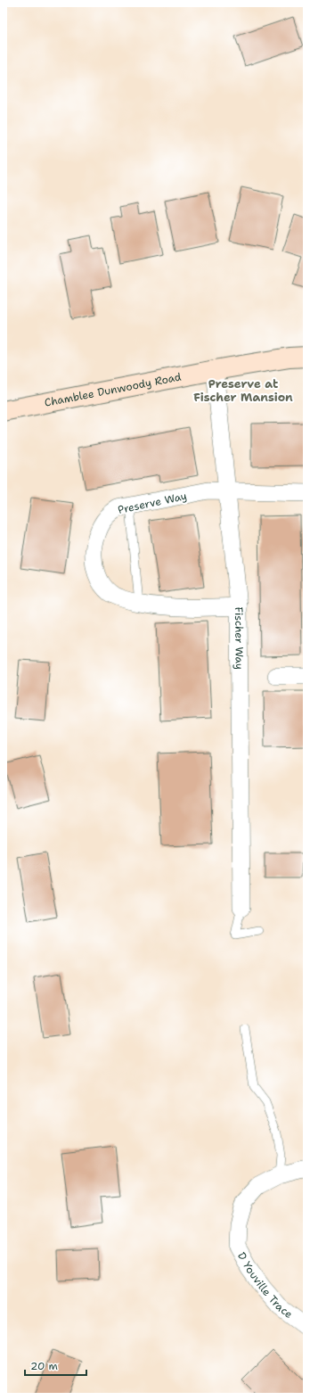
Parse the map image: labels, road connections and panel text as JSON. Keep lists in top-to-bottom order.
{
  "streets": {
    "street": [
      "Chamblee Dunwoody Road",
      "Preserve Way",
      "Fischer Way",
      "D Youville Trace"
    ]
  },
  "crossings": [
    ["Chamblee Dunwoody Road", "Fischer Way"],
    ["Preserve Way", "Fischer Way"]
  ],
  "districts": ["Preserve at Fischer Mansion"],
  "scale_bar": "20 m"
}
